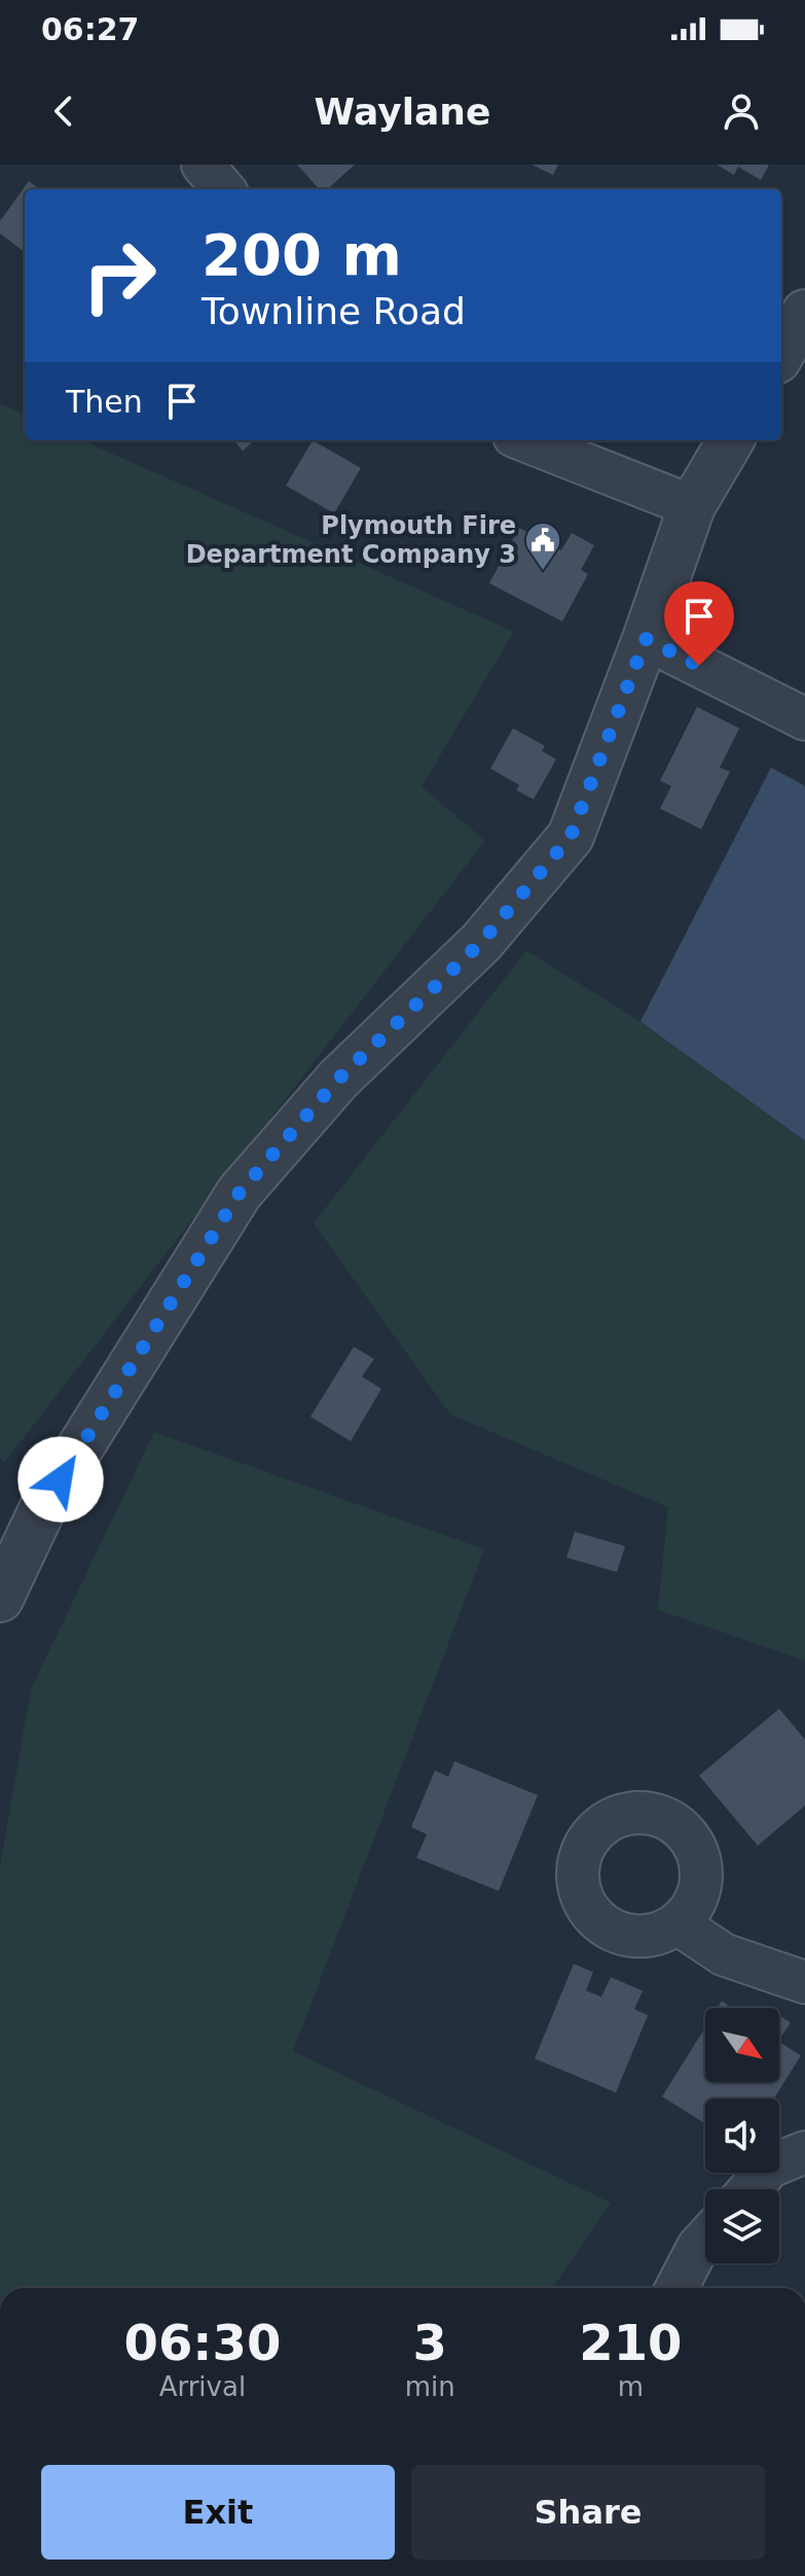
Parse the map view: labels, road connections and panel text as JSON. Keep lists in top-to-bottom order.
{
  "places": {
    "public building": ["Plymouth Fire Department Company 3"]
  },
  "north": "bottom right",
  "page": {
    "status": "06:27",
    "header": "Waylane",
    "turn": ["200 m", "Townline Road"],
    "then": "Then",
    "eta": [
      "06:30",
      "Arrival",
      "3",
      "min",
      "210",
      "m"
    ],
    "buttons": ["Exit", "Share"]
  }
}
